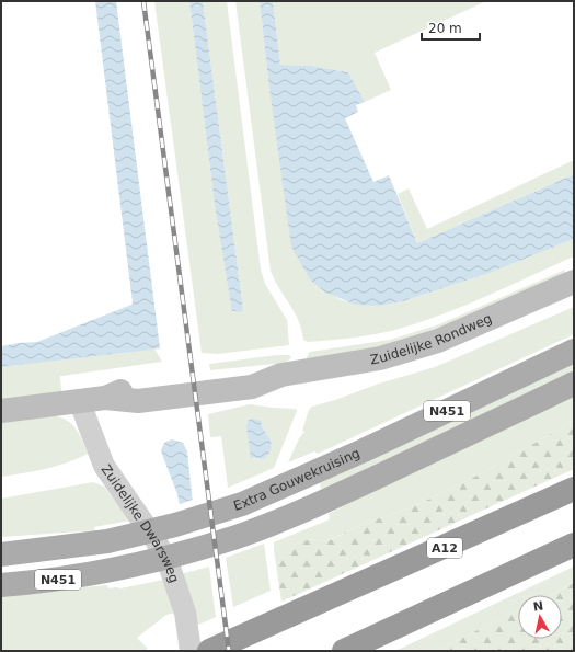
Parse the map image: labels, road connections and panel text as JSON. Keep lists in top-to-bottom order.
{
  "streets": {
    "highway": ["A12"],
    "main road": ["Zuidelijke Rondweg", "N451", "Extra Gouwekruising"],
    "street": ["Zuidelijke Dwarsweg"]
  },
  "crossings": [
    ["Zuidelijke Rondweg", "Zuidelijke Dwarsweg"]
  ],
  "scale_bar": "20 m",
  "north": "top"
}
